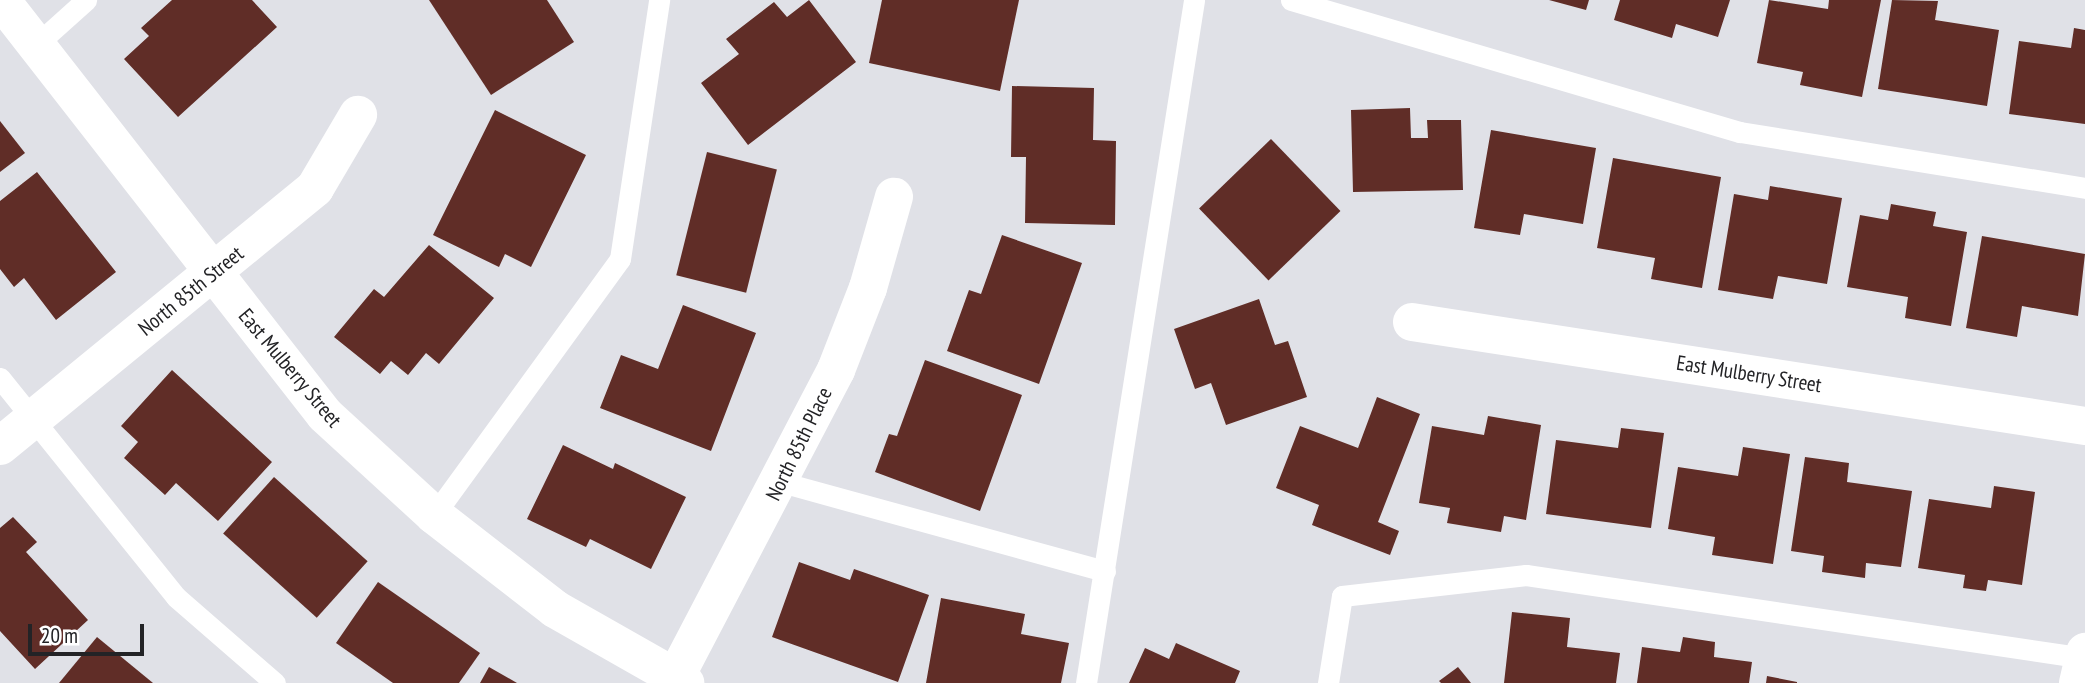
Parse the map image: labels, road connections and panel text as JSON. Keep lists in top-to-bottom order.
{
  "streets": {
    "street": ["North 85th Street", "East Mulberry Street", "North 85th Place"]
  },
  "crossings": [
    ["North 85th Street", "East Mulberry Street"],
    ["East Mulberry Street", "North 85th Place"]
  ],
  "scale_bar": "20 m"
}
